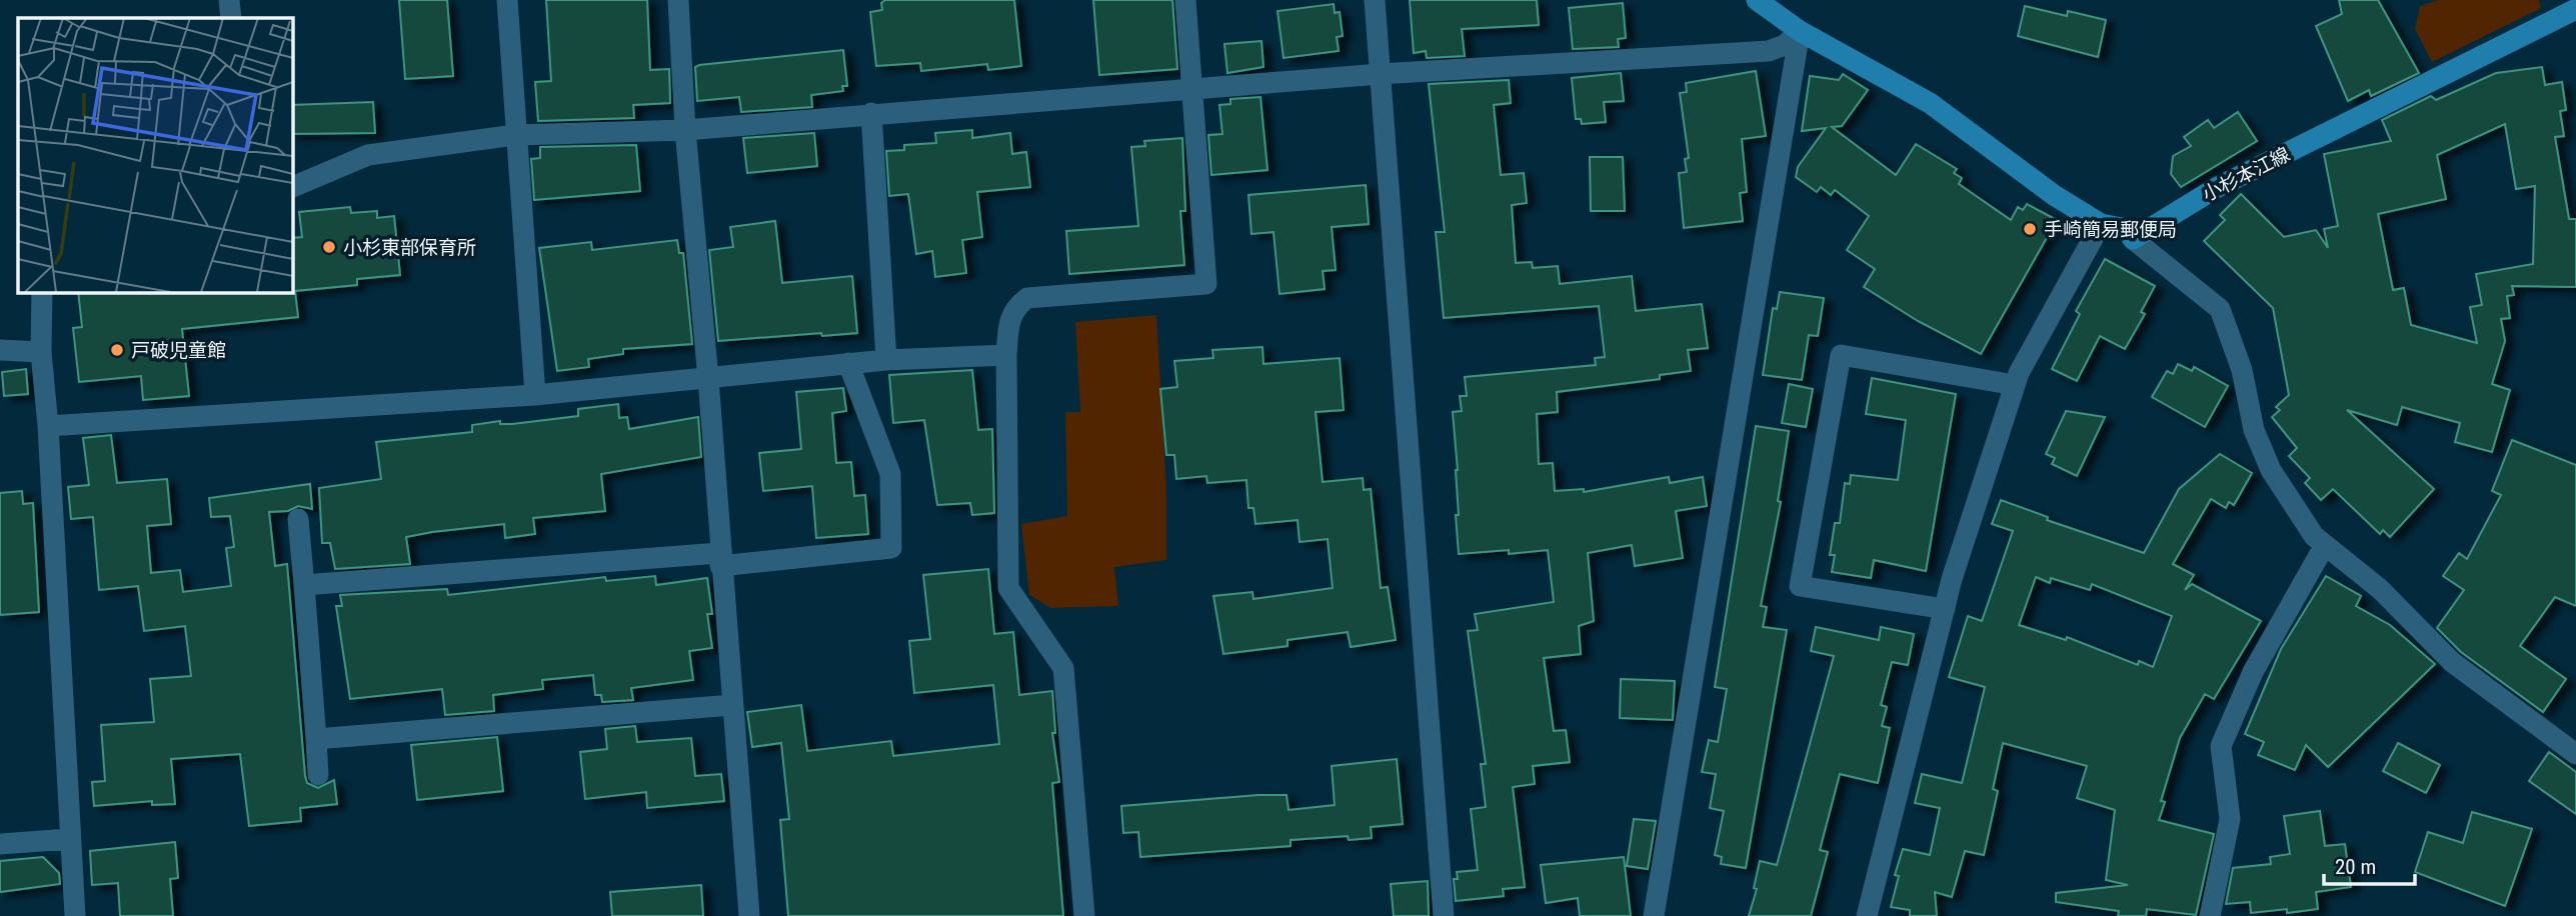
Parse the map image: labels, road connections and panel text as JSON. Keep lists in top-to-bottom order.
{
  "streets": {
    "main road": ["小杉本江線"]
  },
  "places": ["手崎簡易郵便局", "小杉東部保育所", "戸破児童館"],
  "scale_bar": "20 m"
}
